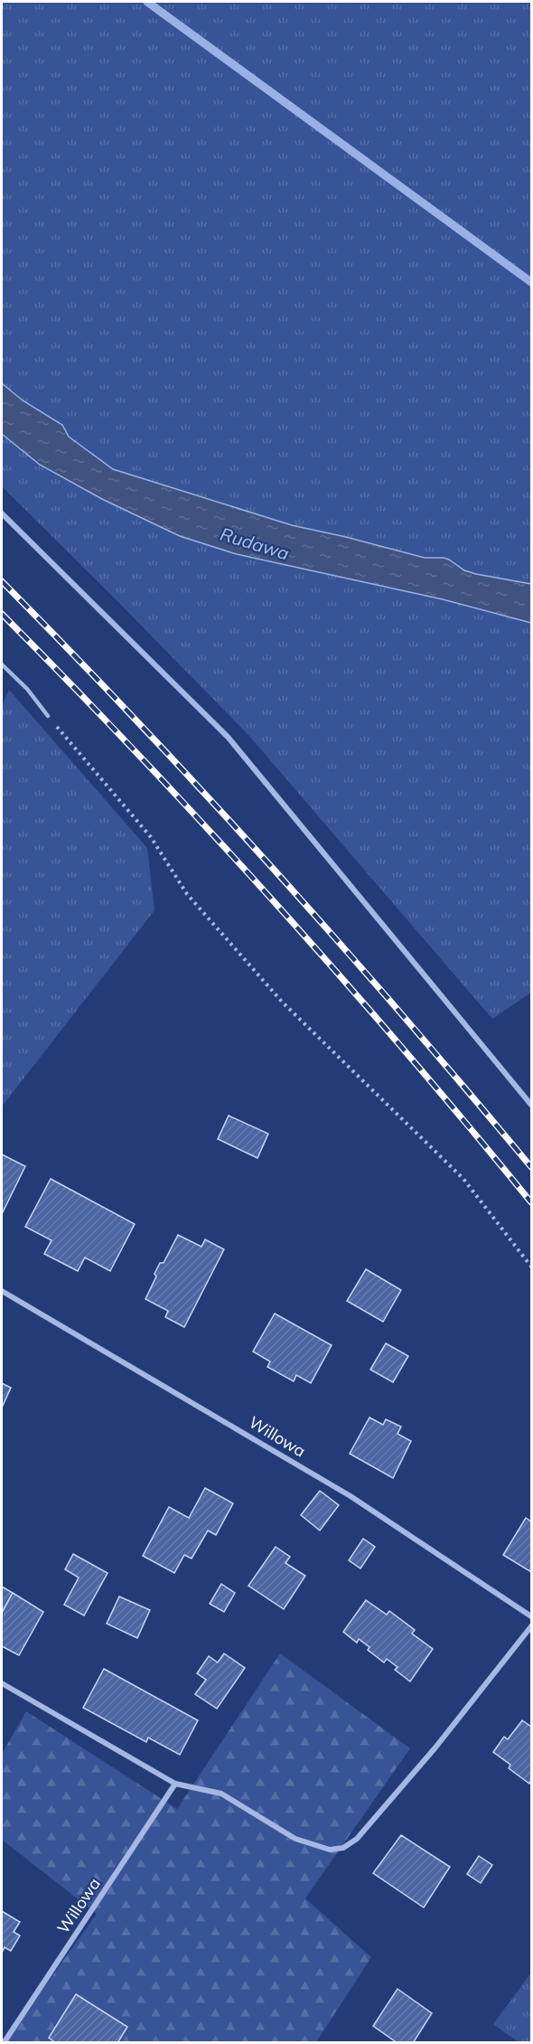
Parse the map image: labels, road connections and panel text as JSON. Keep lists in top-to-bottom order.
{
  "streets": {
    "street": ["Willowa"]
  },
  "water": ["Rudawa"]
}
